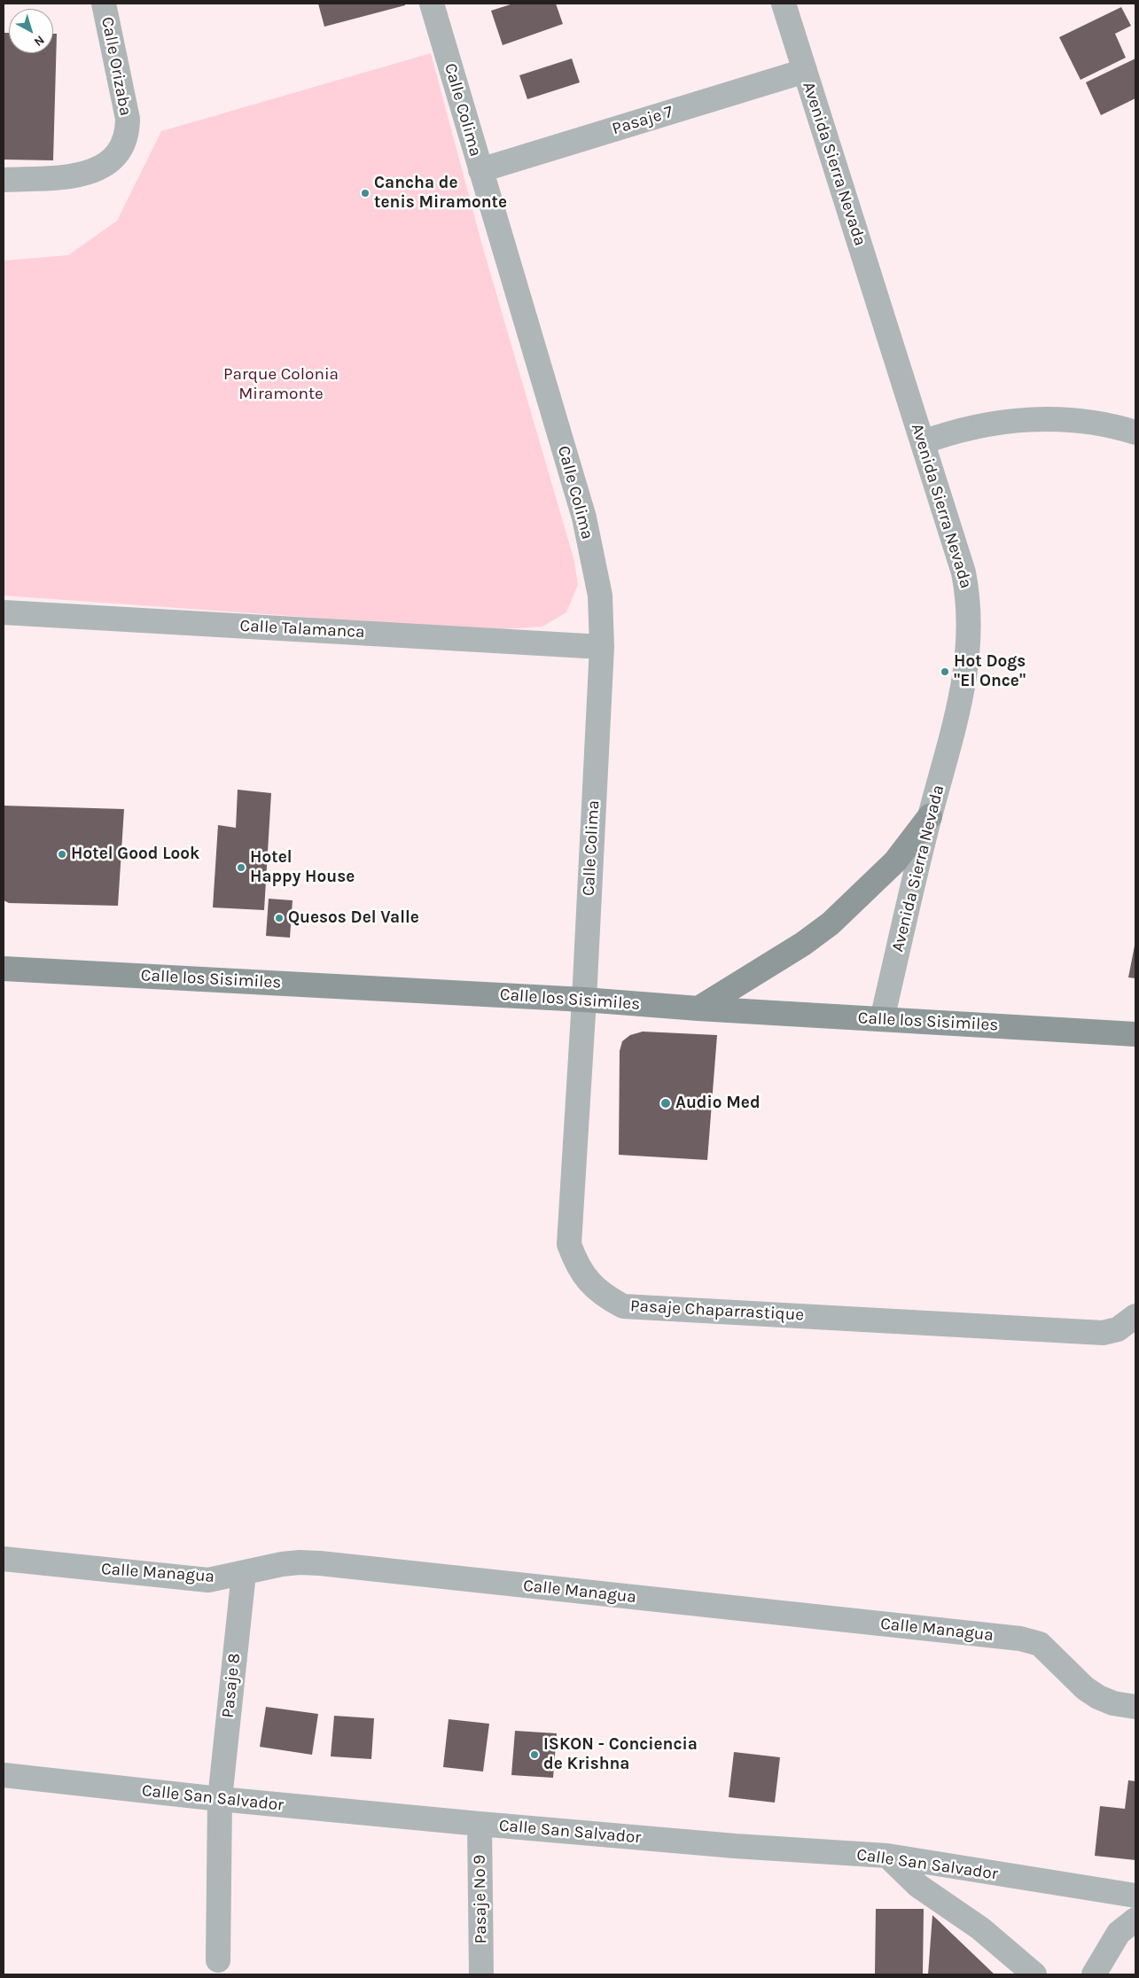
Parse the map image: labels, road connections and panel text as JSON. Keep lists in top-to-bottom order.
{
  "streets": {
    "main road": ["Calle los Sisimiles"],
    "street": [
      "Calle Orizaba",
      "Calle Colima",
      "Pasaje 7",
      "Avenida Sierra Nevada",
      "Calle Talamanca",
      "Pasaje Chaparrastique",
      "Calle Managua",
      "Pasaje 8",
      "Calle San Salvador",
      "Pasaje No 9"
    ]
  },
  "crossings": [
    ["Calle Colima", "Pasaje 7"],
    ["Calle Colima", "Calle Talamanca"],
    ["Calle Colima", "Calle los Sisimiles"],
    ["Calle Colima", "Pasaje Chaparrastique"],
    ["Pasaje 7", "Avenida Sierra Nevada"],
    ["Avenida Sierra Nevada", "Calle los Sisimiles"],
    ["Calle los Sisimiles", "Pasaje Chaparrastique"],
    ["Calle Managua", "Pasaje 8"],
    ["Pasaje 8", "Calle San Salvador"],
    ["Calle San Salvador", "Pasaje No 9"]
  ],
  "parks": ["Parque Colonia Miramonte"],
  "places": [
    "Cancha de tenis Miramonte",
    "Hot Dogs \"El Once\"",
    "Hotel Good Look",
    "Hotel Happy House",
    "Quesos Del Valle",
    "Audio Med",
    "ISKON - Conciencia de Krishna"
  ],
  "north": "bottom right"
}
